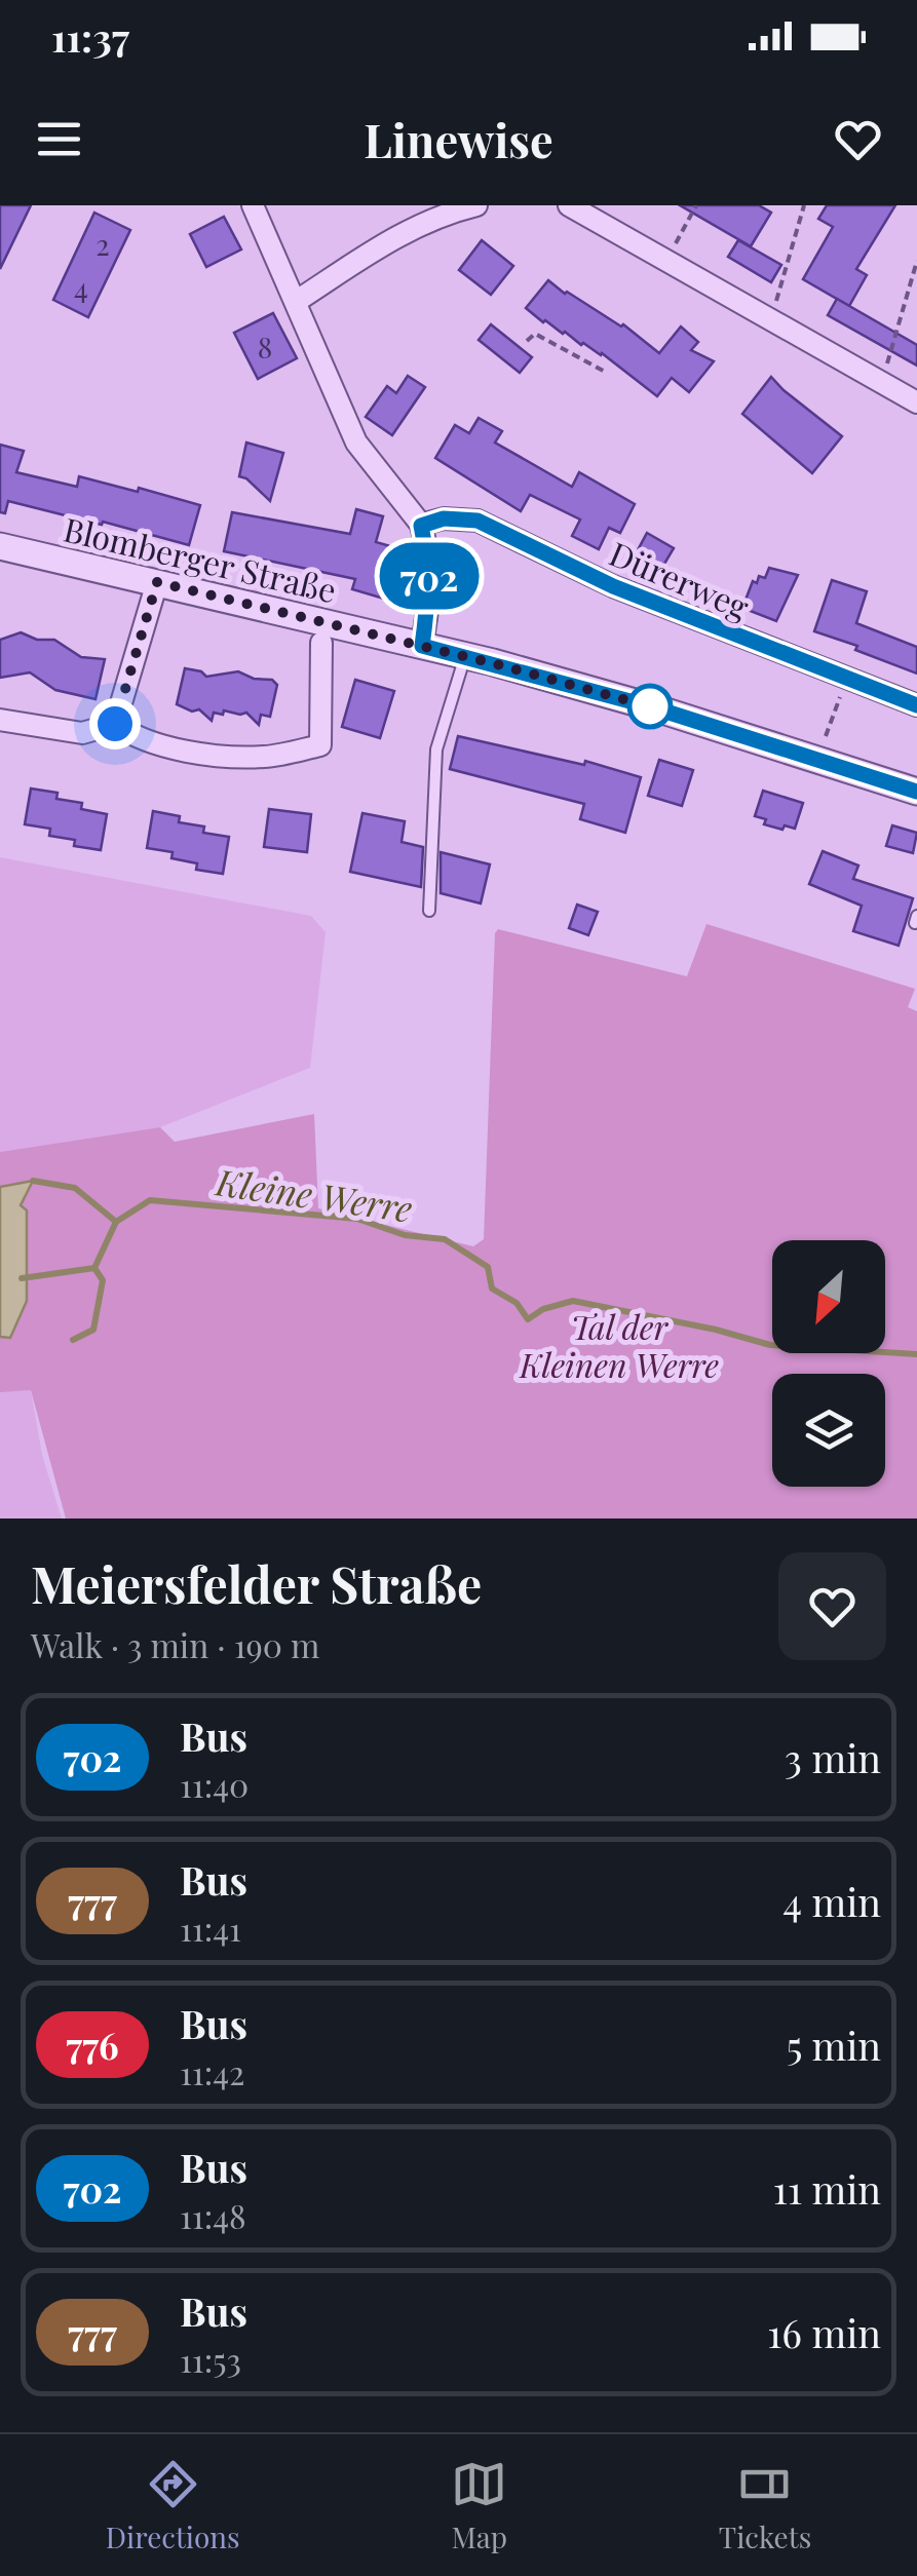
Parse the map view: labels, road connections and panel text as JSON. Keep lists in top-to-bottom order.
{
  "streets": {
    "street": ["Blomberger Straße", "Dürerweg"]
  },
  "water": ["Kleine Werre"],
  "parks": ["Tal der Kleinen Werre"],
  "lines": ["bus line 702"],
  "house_numbers": ["2", "4", "8"],
  "north": "bottom left",
  "page": {
    "status": "11:37",
    "header": "Linewise",
    "on_map": "702",
    "heading": ["Meiersfelder Straße", "Walk · 3 min · 190 m"],
    "list": [
      {
        "mark": "702",
        "name": "Bus",
        "note": "11:40",
        "value": "3 min"
      },
      {
        "mark": "777",
        "name": "Bus",
        "note": "11:41",
        "value": "4 min"
      },
      {
        "mark": "776",
        "name": "Bus",
        "note": "11:42",
        "value": "5 min"
      },
      {
        "mark": "702",
        "name": "Bus",
        "note": "11:48",
        "value": "11 min"
      },
      {
        "mark": "777",
        "name": "Bus",
        "note": "11:53",
        "value": "16 min"
      }
    ],
    "tabs": ["Directions", "Map", "Tickets"]
  }
}
